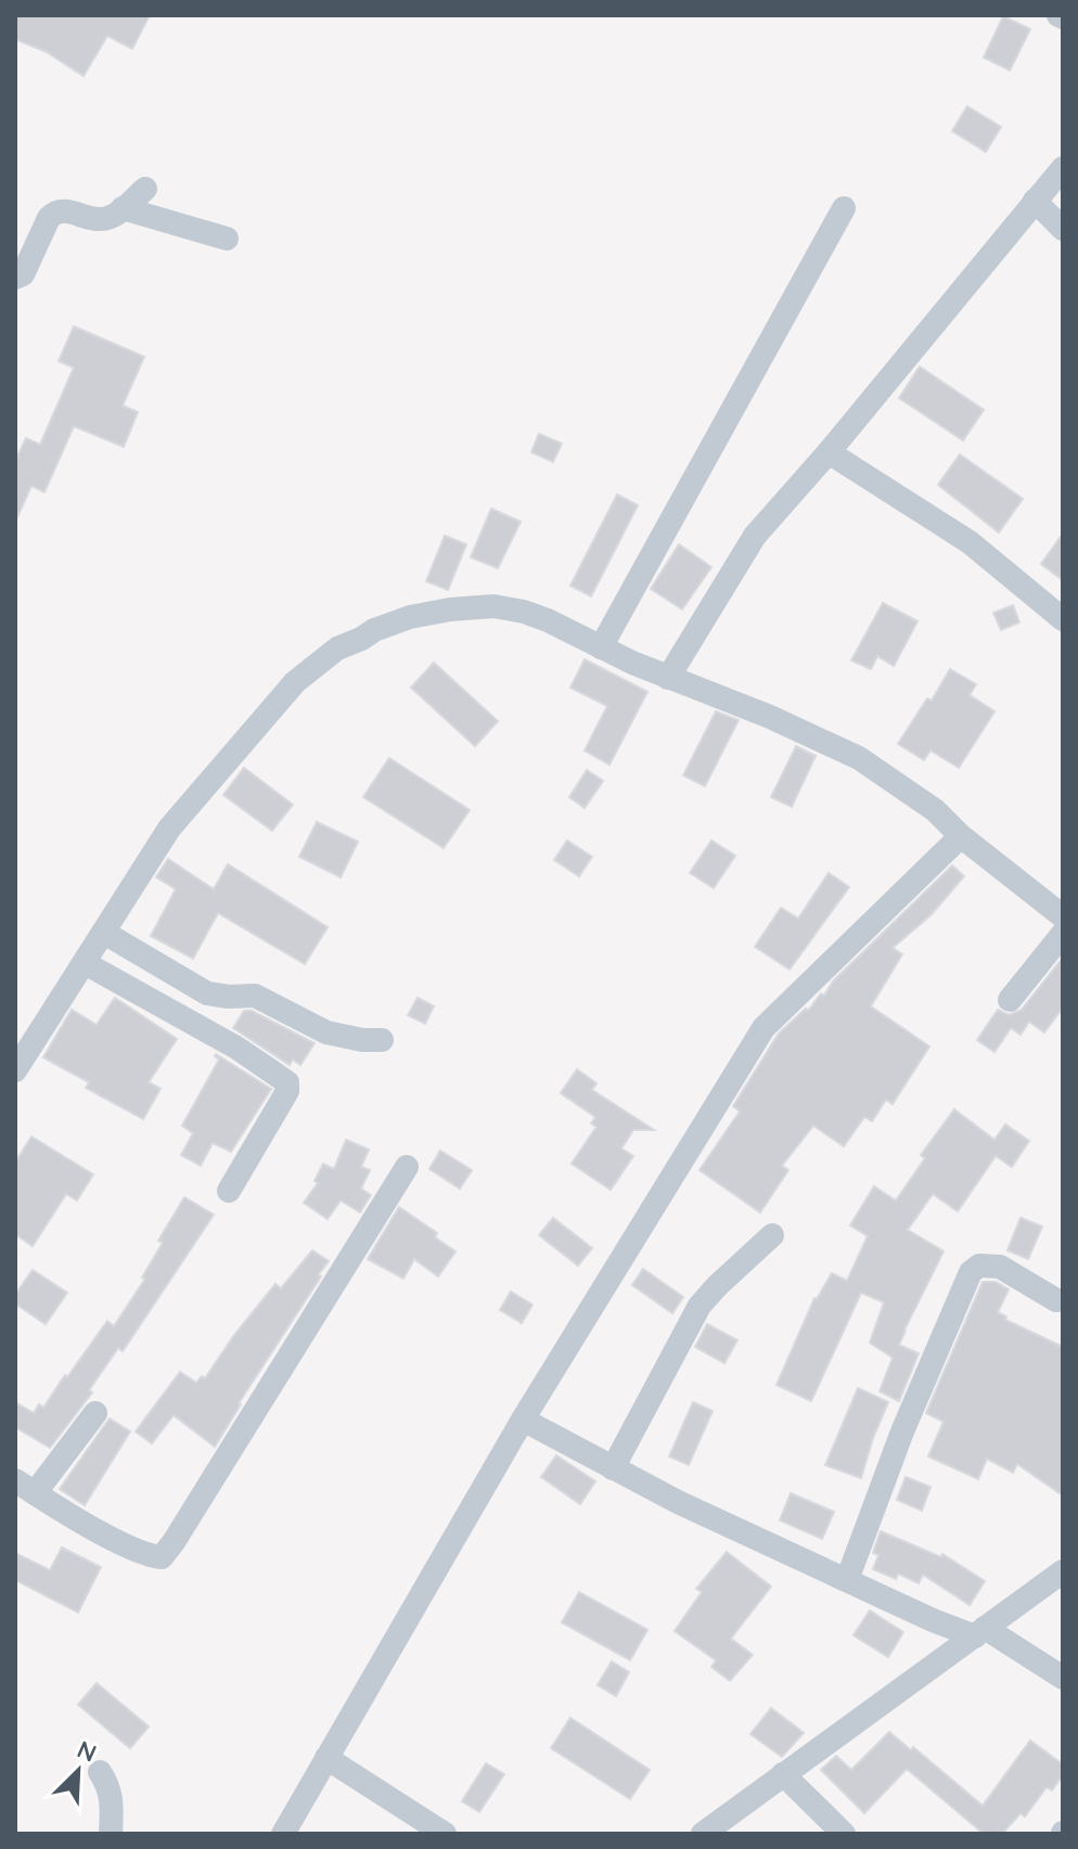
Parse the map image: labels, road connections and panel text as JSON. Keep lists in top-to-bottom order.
{
  "north": "top right"
}
